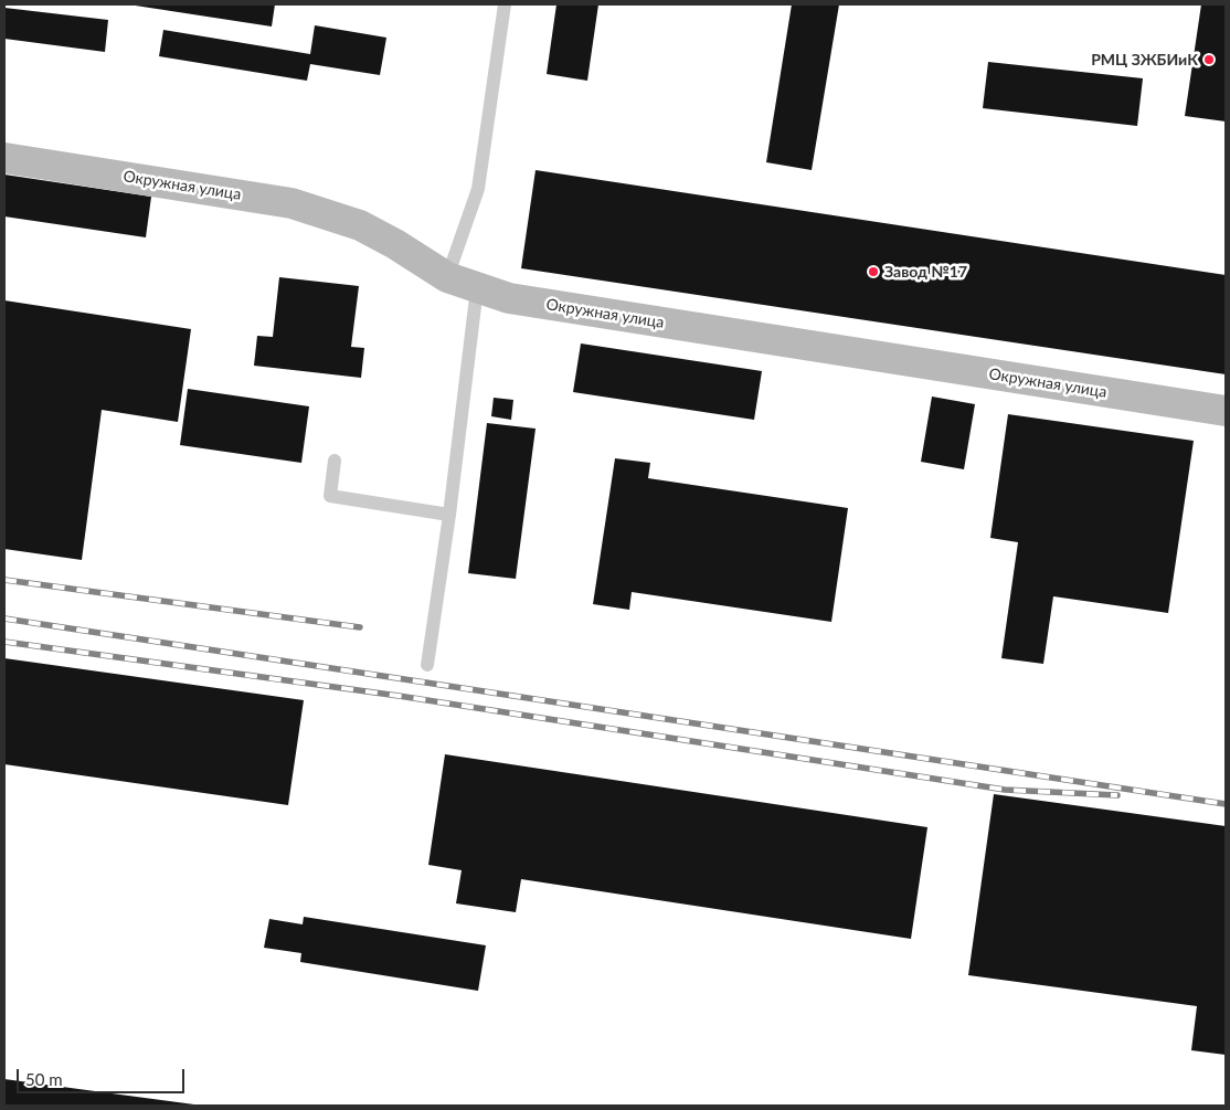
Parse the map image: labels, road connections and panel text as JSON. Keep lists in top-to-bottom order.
{
  "streets": {
    "street": ["Окружная улица"]
  },
  "places": ["РМЦ ЗЖБИиК", "Завод №17"],
  "scale_bar": "50 m"
}
